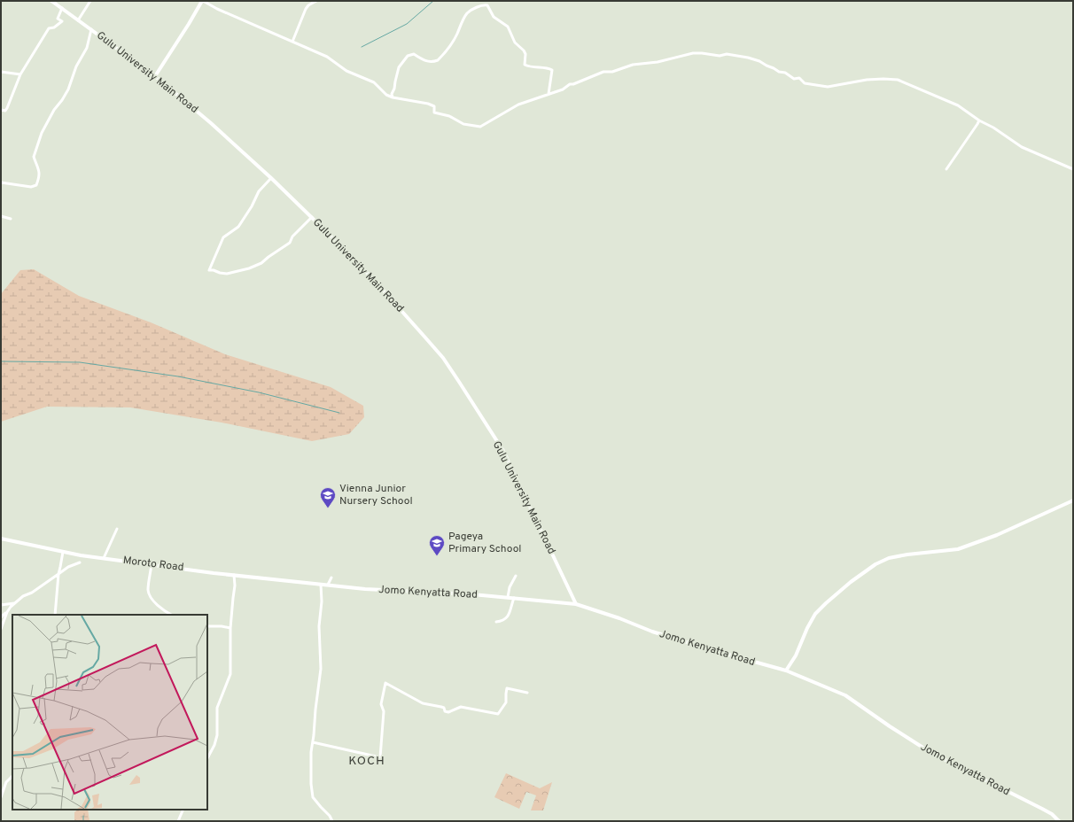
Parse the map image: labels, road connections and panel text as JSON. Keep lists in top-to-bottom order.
{
  "streets": {
    "street": ["Gulu University Main Road", "Moroto Road", "Jomo Kenyatta Road"]
  },
  "crossings": [
    ["Gulu University Main Road", "Jomo Kenyatta Road"],
    ["Moroto Road", "Jomo Kenyatta Road"]
  ],
  "districts": ["KOCH"],
  "places": {
    "school or university": ["Vienna Junior Nursery School", "Pageya Primary School"]
  }
}
